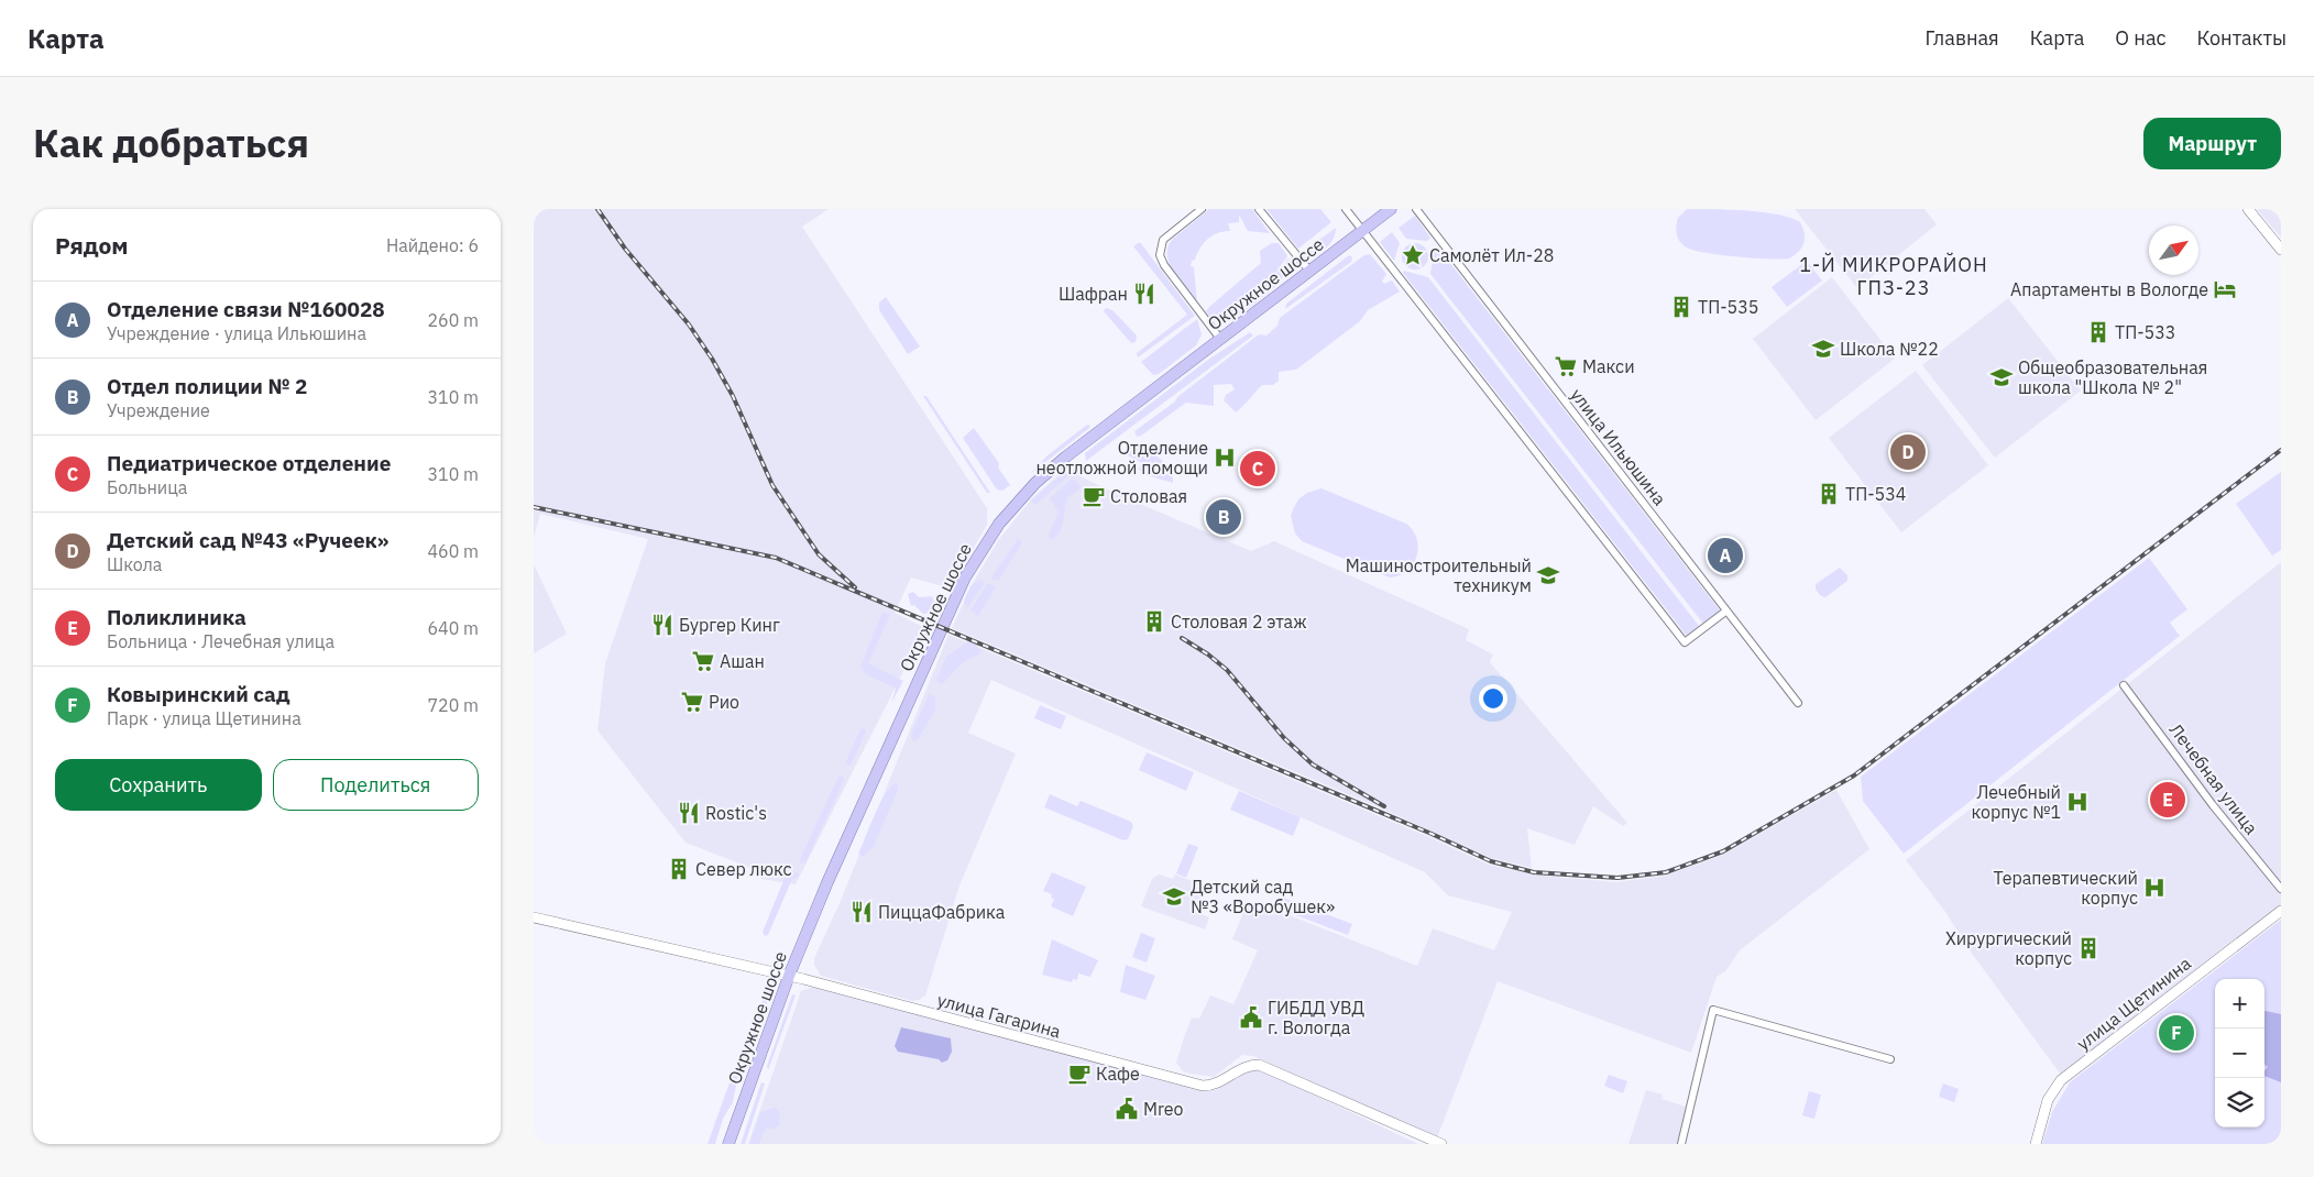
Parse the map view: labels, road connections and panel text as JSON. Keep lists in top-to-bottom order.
{
  "streets": {
    "main road": ["Окружное шоссе"],
    "street": [
      "улица Ильюшина",
      "Лечебная улица",
      "улица Щетинина",
      "улица Гагарина"
    ]
  },
  "crossings": [
    ["Окружное шоссе", "улица Гагарина"]
  ],
  "districts": ["1-Й МИКРОРАЙОН ГПЗ-23"],
  "places": {
    "place": ["Самолёт Ил-28"],
    "hotel": ["Апартаменты в Вологде"],
    "restaurant": [
      "Шафран",
      "Бургер Кинг",
      "Rostic's",
      "ПиццаФабрика"
    ],
    "building": [
      "ТП-535",
      "ТП-533",
      "ТП-534",
      "Столовая 2 этаж",
      "Север люкс",
      "Хирургический корпус"
    ],
    "school or university": [
      "Школа №22",
      "Общеобразовательная школа \"Школа № 2\"",
      "Машиностроительный техникум",
      "Детский сад №3 «Воробушек»"
    ],
    "supermarket": ["Макси", "Ашан", "Рио"],
    "hospital": ["Отделение неотложной помощи", "Лечебный корпус №1", "Терапевтический корпус"],
    "cafe": ["Столовая", "Кафе"],
    "public building": ["ГИБДД УВД г. Вологда", "Mreo"]
  },
  "north": "top right",
  "page": {
    "header": "Карта",
    "nav": [
      "Главная",
      "Карта",
      "О нас",
      "Контакты"
    ],
    "title": "Как добраться",
    "buttons": [
      "Маршрут",
      ["Сохранить", "Поделиться"]
    ],
    "heading": ["Рядом", "Найдено: 6"],
    "list": [
      {
        "mark": "A",
        "name": "Отделение связи №160028",
        "note": "Учреждение · улица Ильюшина",
        "value": "260 m"
      },
      {
        "mark": "B",
        "name": "Отдел полиции № 2",
        "note": "Учреждение",
        "value": "310 m"
      },
      {
        "mark": "C",
        "name": "Педиатрическое отделение",
        "note": "Больница",
        "value": "310 m"
      },
      {
        "mark": "D",
        "name": "Детский сад №43 «Ручеек»",
        "note": "Школа",
        "value": "460 m"
      },
      {
        "mark": "E",
        "name": "Поликлиника",
        "note": "Больница · Лечебная улица",
        "value": "640 m"
      },
      {
        "mark": "F",
        "name": "Ковыринский сад",
        "note": "Парк · улица Щетинина",
        "value": "720 m"
      }
    ],
    "pins": [
      "D",
      "C",
      "B",
      "A",
      "E",
      "F"
    ],
    "map_buttons": ["+", "−"]
  }
}
